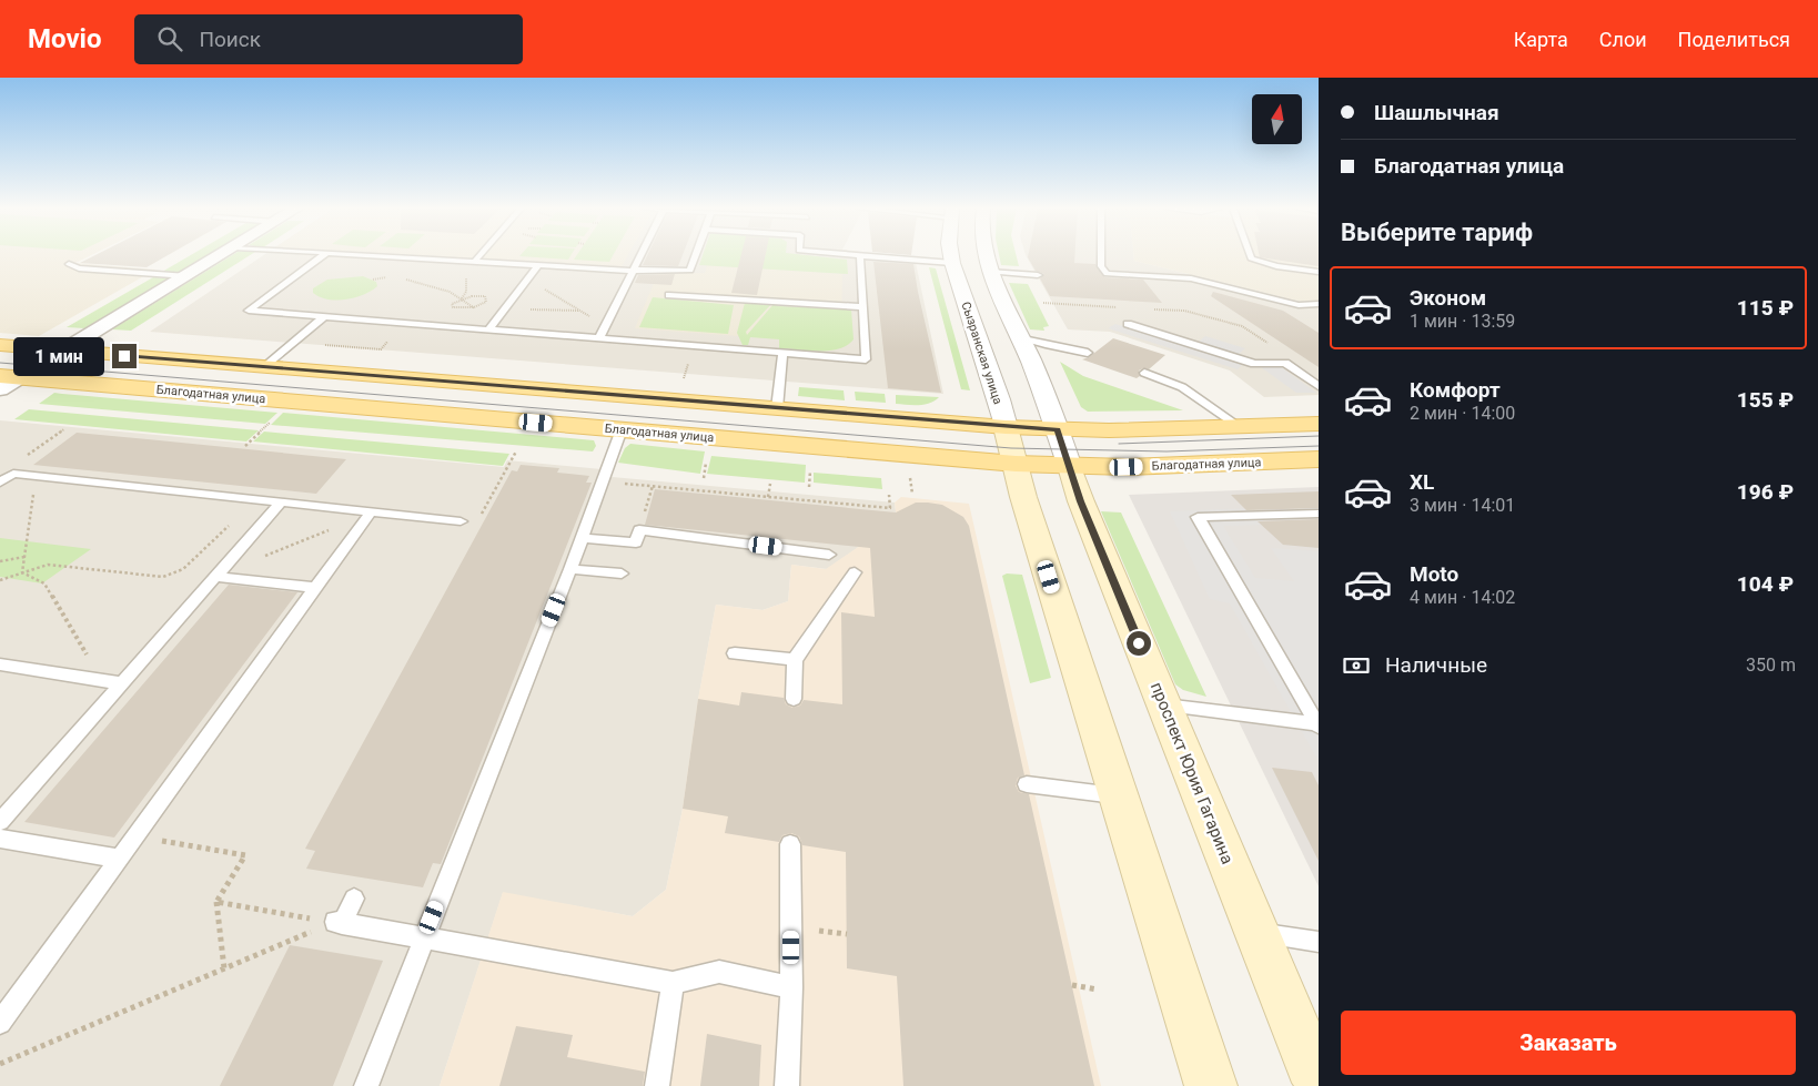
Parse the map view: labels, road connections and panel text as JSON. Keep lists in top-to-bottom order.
{
  "streets": {
    "main road": ["Сызранская улица", "Благодатная улица", "проспект Юрия Гагарина"]
  },
  "crossings": [
    ["Сызранская улица", "Благодатная улица"],
    ["Благодатная улица", "проспект Юрия Гагарина"]
  ],
  "north": "top",
  "page": {
    "header": "Movio",
    "search": "Поиск",
    "nav": ["Карта", "Слои", "Поделиться"],
    "banner": ["Шашлычная", "Благодатная улица"],
    "heading": "Выберите тариф",
    "list": [
      {
        "name": "Эконом",
        "note": "1 мин · 13:59",
        "value": "115 ₽"
      },
      {
        "name": "Комфорт",
        "note": "2 мин · 14:00",
        "value": "155 ₽"
      },
      {
        "name": "XL",
        "note": "3 мин · 14:01",
        "value": "196 ₽"
      },
      {
        "name": "Moto",
        "note": "4 мин · 14:02",
        "value": "104 ₽"
      }
    ],
    "bubble": "1 мин",
    "pay": ["Наличные", "350 m"],
    "buttons": "Заказать"
  }
}
